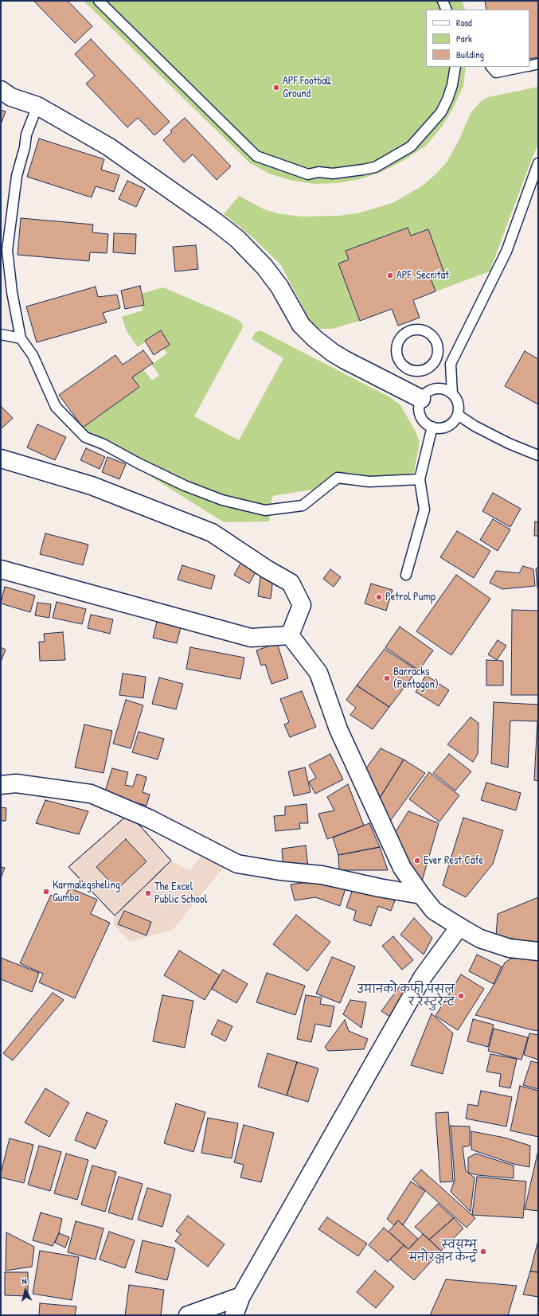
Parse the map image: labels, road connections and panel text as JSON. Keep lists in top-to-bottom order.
{
  "places": [
    "APF Football Ground",
    "APF, Secritat",
    "Petrol Pump",
    "Barracks (Pentagon)",
    "Ever Rest Cafe",
    "Karmalegsheling Gumba",
    "The Excel Public School",
    "उमानको कफी पसल र रेस्टुरेन्ट",
    "स्वयम्भू मनोरञ्जन केन्द्र"
  ],
  "legend": ["Road", "Park", "Building"],
  "north": "top"
}
